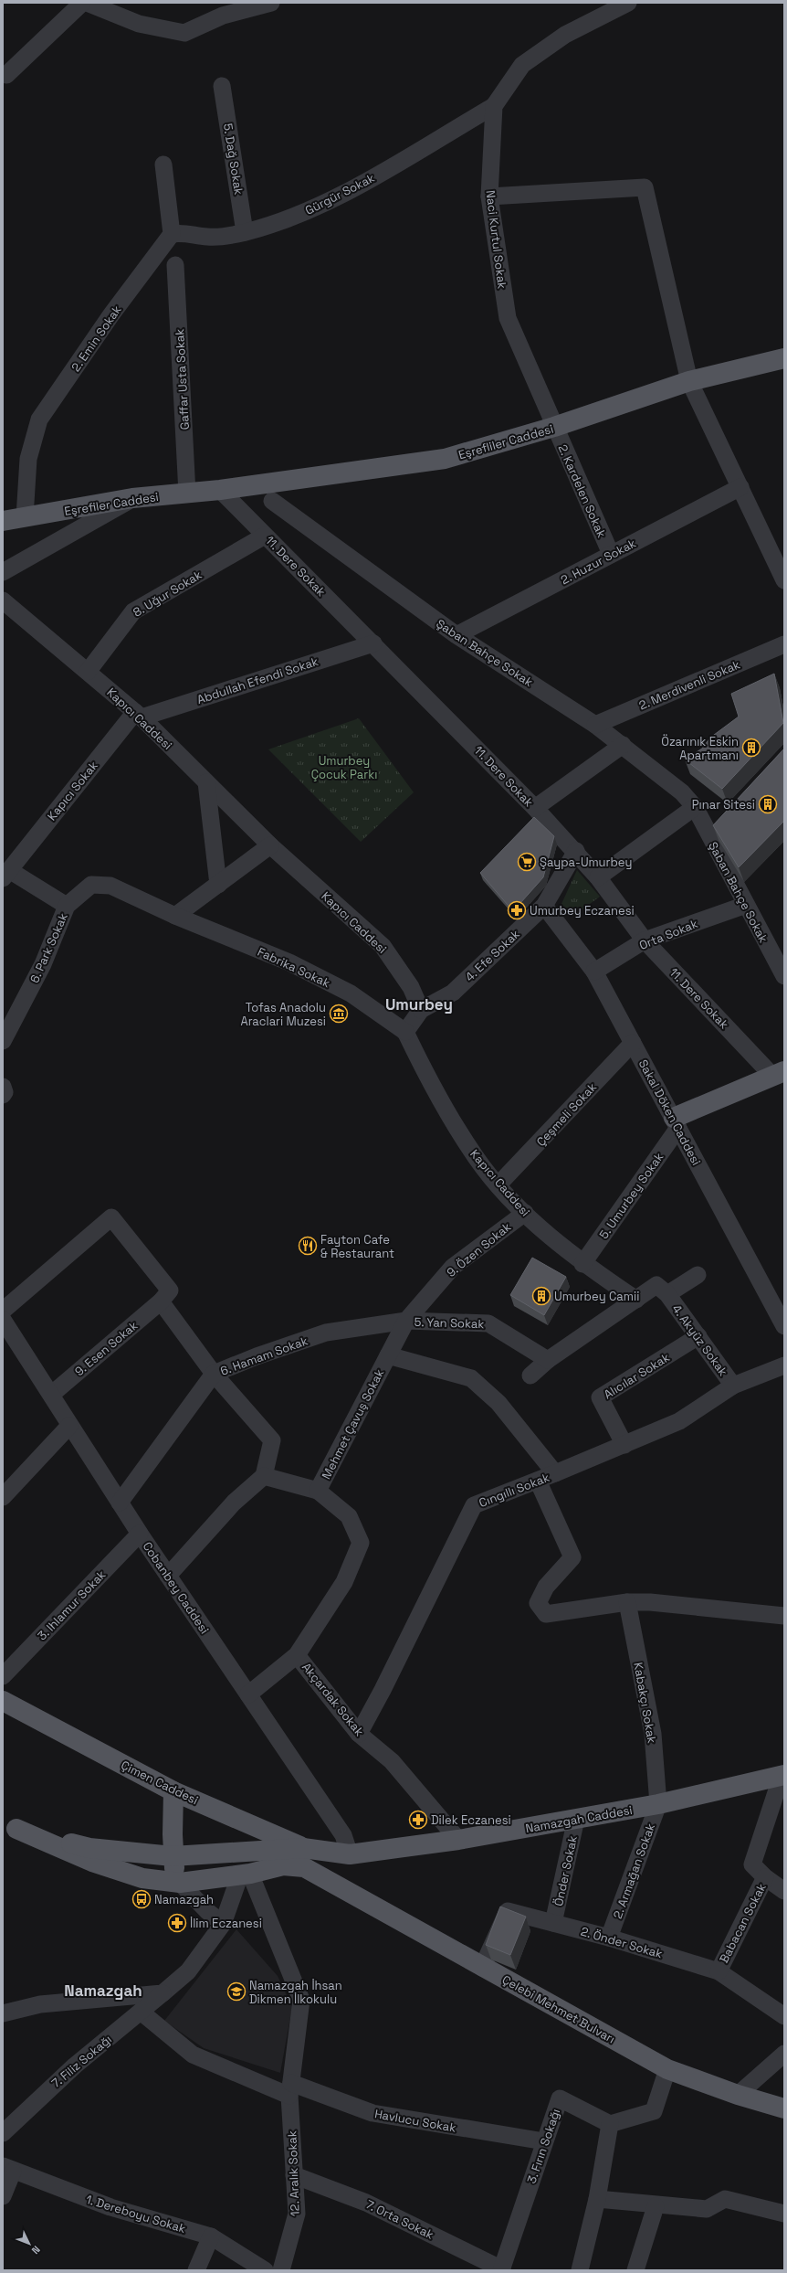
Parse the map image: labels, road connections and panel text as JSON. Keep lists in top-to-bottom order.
{
  "streets": {
    "main road": [
      "Eşrefliler Caddesi",
      "Eşrefiler Caddesi",
      "Çimen Caddesi",
      "Namazgah Caddesi",
      "Çelebi Mehmet Bulvarı"
    ],
    "street": [
      "5. Dağ Sokak",
      "Gürgür Sokak",
      "Naci Kurtul Sokak",
      "2. Emin Sokak",
      "Gaffar Usta Sokak",
      "2. Kardelen Sokak",
      "2. Huzur Sokak",
      "11. Dere Sokak",
      "8. Uğur Sokak",
      "Şaban Bahçe Sokak",
      "Abdullah Efendi Sokak",
      "2. Merdivenli Sokak",
      "Kapıcı Caddesi",
      "Kapıcı Sokak",
      "Orta Sokak",
      "6. Park Sokak",
      "4. Efe Sokak",
      "Fabrika Sokak",
      "Sakal Döken Caddesi",
      "Çeşmeli Sokak",
      "5. Umurbey Sokak",
      "9. Özen Sokak",
      "5. Yan Sokak",
      "4. Akyüz Sokak",
      "9. Esen Sokak",
      "6. Hamam Sokak",
      "Alıcılar Sokak",
      "Mehmet Çavuş Sokak",
      "Cıngıllı Sokak",
      "Cobanbey Caddesi",
      "3. Ihlamur Sokak",
      "Akçardak Sokak",
      "Kabakçı Sokak",
      "Önder Sokak",
      "2. Armağan Sokak",
      "Babacan Sokak",
      "2. Önder Sokak",
      "7. Filiz Sokağı",
      "Havlucu Sokak",
      "3. Fırın Sokağı",
      "12. Aralık Sokak",
      "1. Dereboyu Sokak",
      "7. Orta Sokak"
    ]
  },
  "crossings": [
    ["5. Dağ Sokak", "Gürgür Sokak"],
    ["Gürgür Sokak", "Naci Kurtul Sokak"],
    ["Gürgür Sokak", "2. Emin Sokak"],
    ["Naci Kurtul Sokak", "Eşrefliler Caddesi"],
    ["Naci Kurtul Sokak", "2. Kardelen Sokak"],
    ["2. Emin Sokak", "Eşrefiler Caddesi"],
    ["Gaffar Usta Sokak", "Eşrefiler Caddesi"],
    ["Eşrefliler Caddesi", "2. Kardelen Sokak"],
    ["Eşrefliler Caddesi", "Eşrefiler Caddesi"],
    ["Eşrefliler Caddesi", "11. Dere Sokak"],
    ["2. Kardelen Sokak", "2. Huzur Sokak"],
    ["Eşrefiler Caddesi", "11. Dere Sokak"],
    ["2. Huzur Sokak", "Şaban Bahçe Sokak"],
    ["11. Dere Sokak", "8. Uğur Sokak"],
    ["11. Dere Sokak", "Abdullah Efendi Sokak"],
    ["11. Dere Sokak", "Orta Sokak"],
    ["11. Dere Sokak", "4. Efe Sokak"],
    ["8. Uğur Sokak", "Kapıcı Caddesi"],
    ["Şaban Bahçe Sokak", "2. Merdivenli Sokak"],
    ["Şaban Bahçe Sokak", "Orta Sokak"],
    ["Abdullah Efendi Sokak", "Kapıcı Caddesi"],
    ["Abdullah Efendi Sokak", "Kapıcı Sokak"],
    ["Kapıcı Caddesi", "Kapıcı Sokak"],
    ["Kapıcı Caddesi", "4. Efe Sokak"],
    ["Kapıcı Caddesi", "Fabrika Sokak"],
    ["Kapıcı Caddesi", "Çeşmeli Sokak"],
    ["Kapıcı Caddesi", "5. Umurbey Sokak"],
    ["Kapıcı Caddesi", "9. Özen Sokak"],
    ["Kapıcı Sokak", "6. Park Sokak"],
    ["Orta Sokak", "Sakal Döken Caddesi"],
    ["6. Park Sokak", "Fabrika Sokak"],
    ["4. Efe Sokak", "Sakal Döken Caddesi"],
    ["Sakal Döken Caddesi", "Çeşmeli Sokak"],
    ["Sakal Döken Caddesi", "5. Umurbey Sokak"],
    ["9. Özen Sokak", "5. Yan Sokak"],
    ["9. Özen Sokak", "6. Hamam Sokak"],
    ["9. Özen Sokak", "Mehmet Çavuş Sokak"],
    ["5. Yan Sokak", "6. Hamam Sokak"],
    ["5. Yan Sokak", "Mehmet Çavuş Sokak"],
    ["4. Akyüz Sokak", "Alıcılar Sokak"],
    ["4. Akyüz Sokak", "Cıngıllı Sokak"],
    ["9. Esen Sokak", "Cobanbey Caddesi"],
    ["6. Hamam Sokak", "Mehmet Çavuş Sokak"],
    ["6. Hamam Sokak", "Cobanbey Caddesi"],
    ["Alıcılar Sokak", "Cıngıllı Sokak"],
    ["Mehmet Çavuş Sokak", "Cobanbey Caddesi"],
    ["Mehmet Çavuş Sokak", "Akçardak Sokak"],
    ["Cıngıllı Sokak", "Akçardak Sokak"],
    ["Cobanbey Caddesi", "3. Ihlamur Sokak"],
    ["Cobanbey Caddesi", "Namazgah Caddesi"],
    ["Akçardak Sokak", "Namazgah Caddesi"],
    ["Kabakçı Sokak", "Namazgah Caddesi"],
    ["Kabakçı Sokak", "2. Armağan Sokak"],
    ["Çimen Caddesi", "Namazgah Caddesi"],
    ["Namazgah Caddesi", "Önder Sokak"],
    ["Namazgah Caddesi", "2. Armağan Sokak"],
    ["Namazgah Caddesi", "Babacan Sokak"],
    ["Önder Sokak", "2. Önder Sokak"],
    ["2. Armağan Sokak", "2. Önder Sokak"],
    ["Babacan Sokak", "2. Önder Sokak"],
    ["2. Önder Sokak", "Çelebi Mehmet Bulvarı"],
    ["7. Filiz Sokağı", "Havlucu Sokak"],
    ["7. Filiz Sokağı", "12. Aralık Sokak"],
    ["Havlucu Sokak", "3. Fırın Sokağı"],
    ["Havlucu Sokak", "12. Aralık Sokak"],
    ["3. Fırın Sokağı", "7. Orta Sokak"],
    ["12. Aralık Sokak", "7. Orta Sokak"]
  ],
  "districts": ["Umurbey", "Namazgah"],
  "parks": ["Umurbey Çocuk Parkı"],
  "places": {
    "building": ["Özarınık Eskin Apartmanı", "Pınar Sitesi", "Umurbey Camii"],
    "supermarket": ["Şaypa-Umurbey"],
    "pharmacy": ["Umurbey Eczanesi", "Dilek Eczanesi", "İlim Eczanesi"],
    "museum": ["Tofas Anadolu Araclari Muzesi"],
    "restaurant": ["Fayton Cafe & Restaurant"],
    "bus stop": ["Namazgah"],
    "school or university": ["Namazgah İhsan Dikmen İlkokulu"]
  },
  "north": "bottom right"
}
